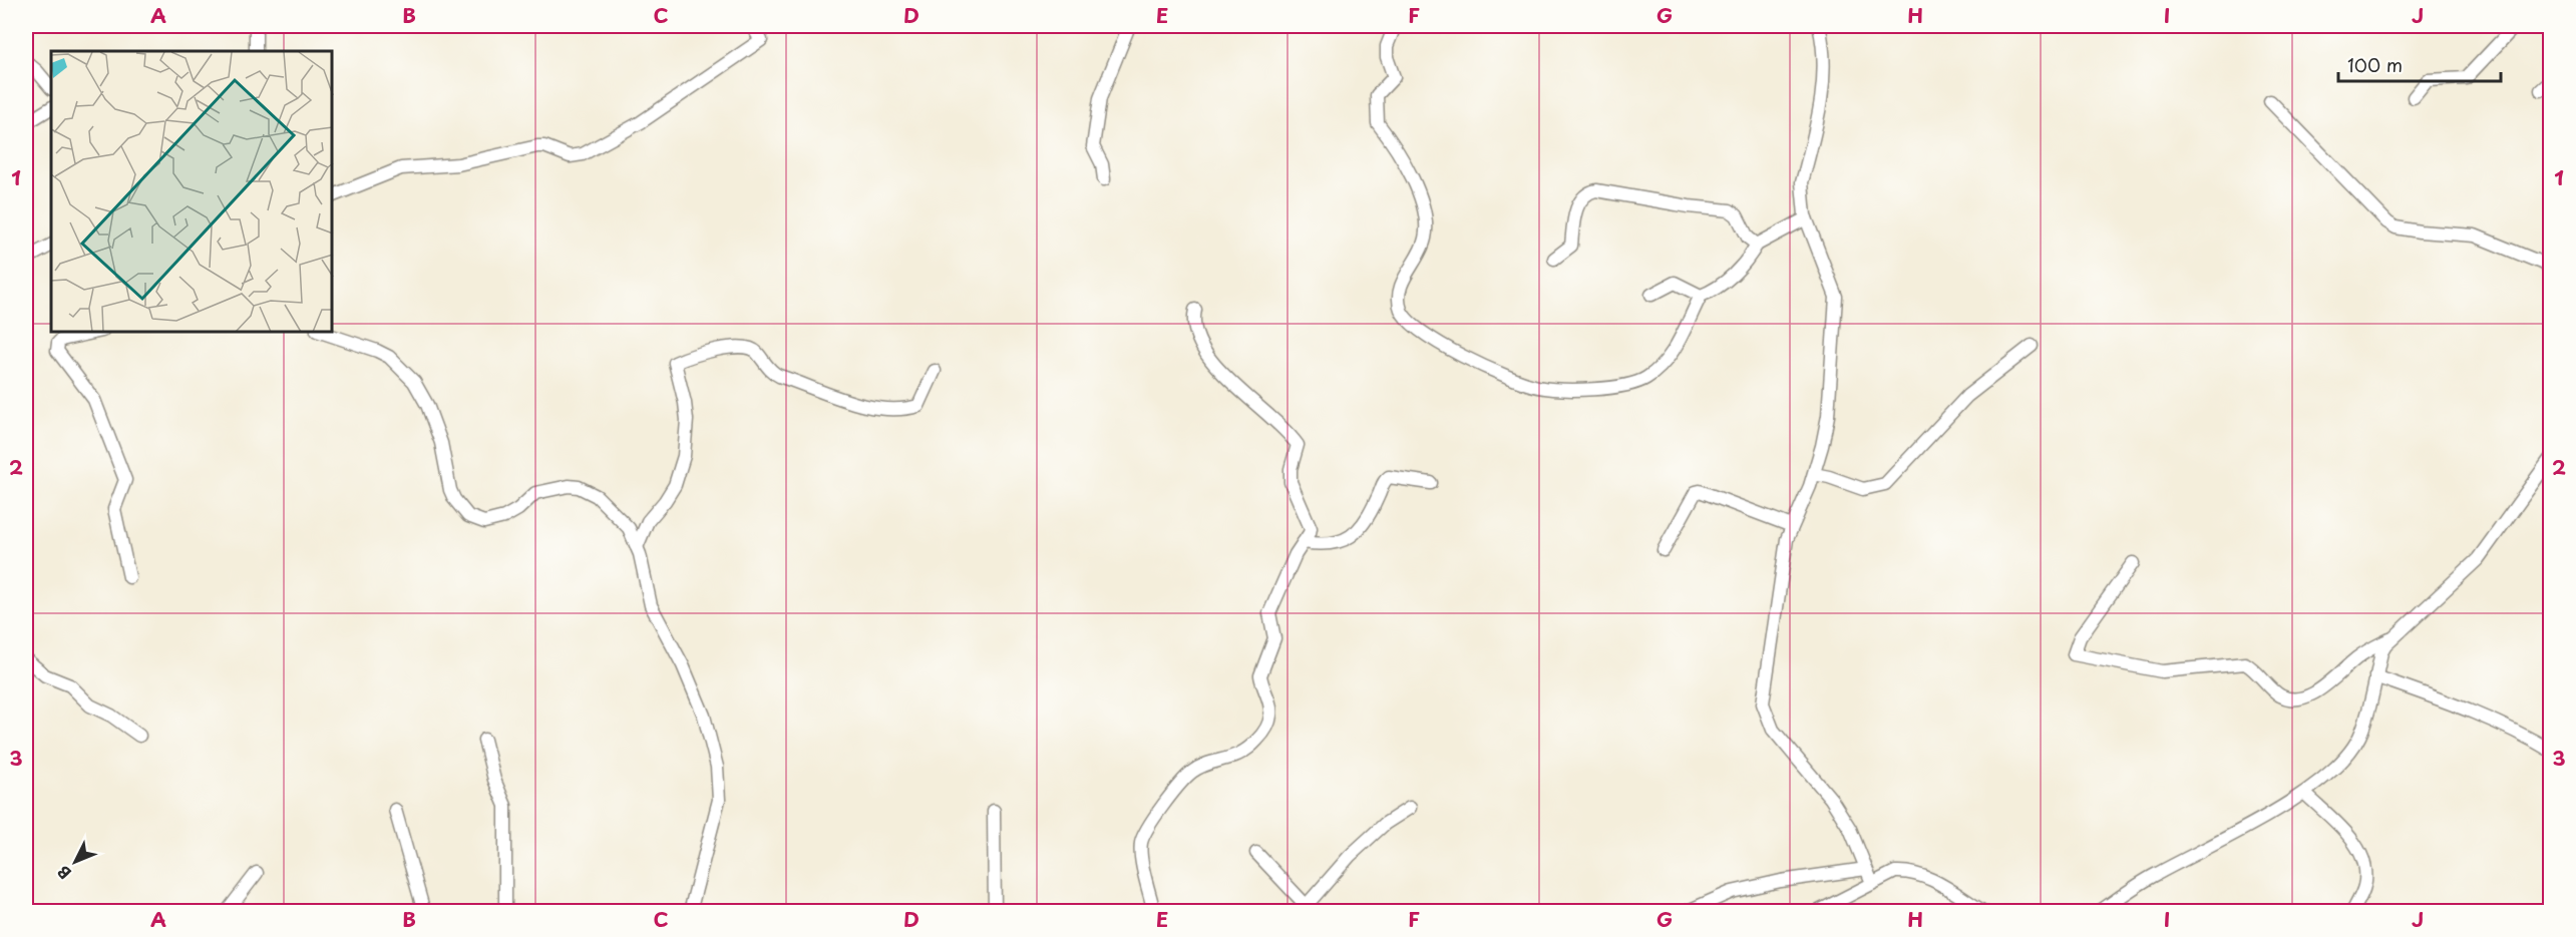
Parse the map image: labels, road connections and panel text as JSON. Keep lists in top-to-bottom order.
{
  "scale_bar": "100 m",
  "north": "bottom left",
  "grid": {
    "columns": [
      "A",
      "B",
      "C",
      "D",
      "E",
      "F",
      "G",
      "H",
      "I",
      "J"
    ],
    "rows": ["1", "2", "3"]
  }
}
